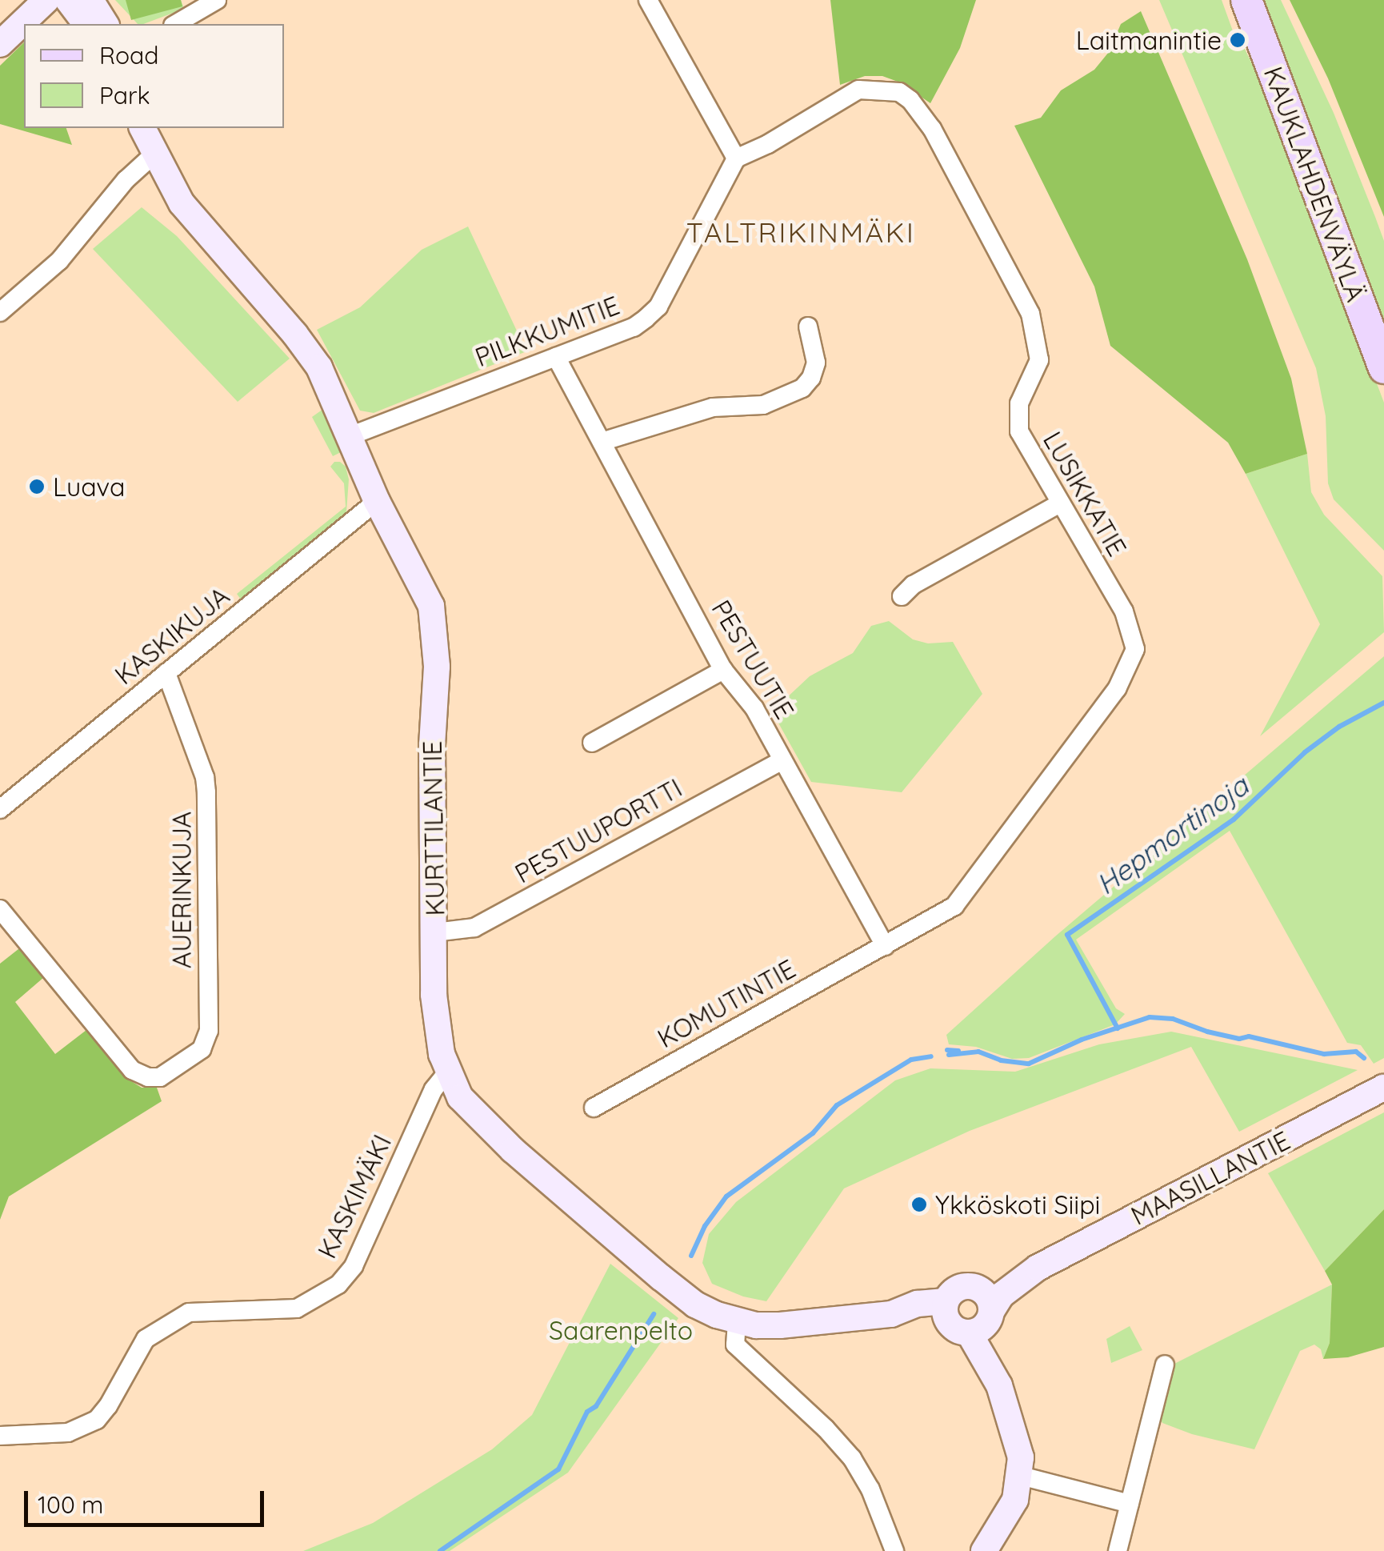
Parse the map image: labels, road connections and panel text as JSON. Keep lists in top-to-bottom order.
{
  "streets": {
    "main road": ["KAUKLAHDENVÄYLÄ"],
    "street": [
      "PILKKUMITIE",
      "LUSIKKATIE",
      "KASKIKUJA",
      "PESTUUTIE",
      "KURTTILANTIE",
      "PESTUUPORTTI",
      "AUERINKUJA",
      "KOMUTINTIE",
      "MAASILLANTIE",
      "KASKIMÄKI"
    ]
  },
  "crossings": [
    ["PILKKUMITIE", "LUSIKKATIE"],
    ["PILKKUMITIE", "PESTUUTIE"],
    ["PILKKUMITIE", "KURTTILANTIE"],
    ["LUSIKKATIE", "PESTUUTIE"],
    ["LUSIKKATIE", "KOMUTINTIE"],
    ["KASKIKUJA", "KURTTILANTIE"],
    ["KASKIKUJA", "AUERINKUJA"],
    ["PESTUUTIE", "PESTUUPORTTI"],
    ["PESTUUTIE", "KOMUTINTIE"],
    ["KURTTILANTIE", "PESTUUPORTTI"],
    ["KURTTILANTIE", "MAASILLANTIE"],
    ["KURTTILANTIE", "KASKIMÄKI"]
  ],
  "districts": ["TALTRIKINMÄKI"],
  "water": ["Hepmortinoja"],
  "parks": ["Saarenpelto"],
  "places": ["Laitmanintie", "Luava", "Ykköskoti Siipi"],
  "legend": ["Road", "Park"],
  "scale_bar": "100 m"
}
